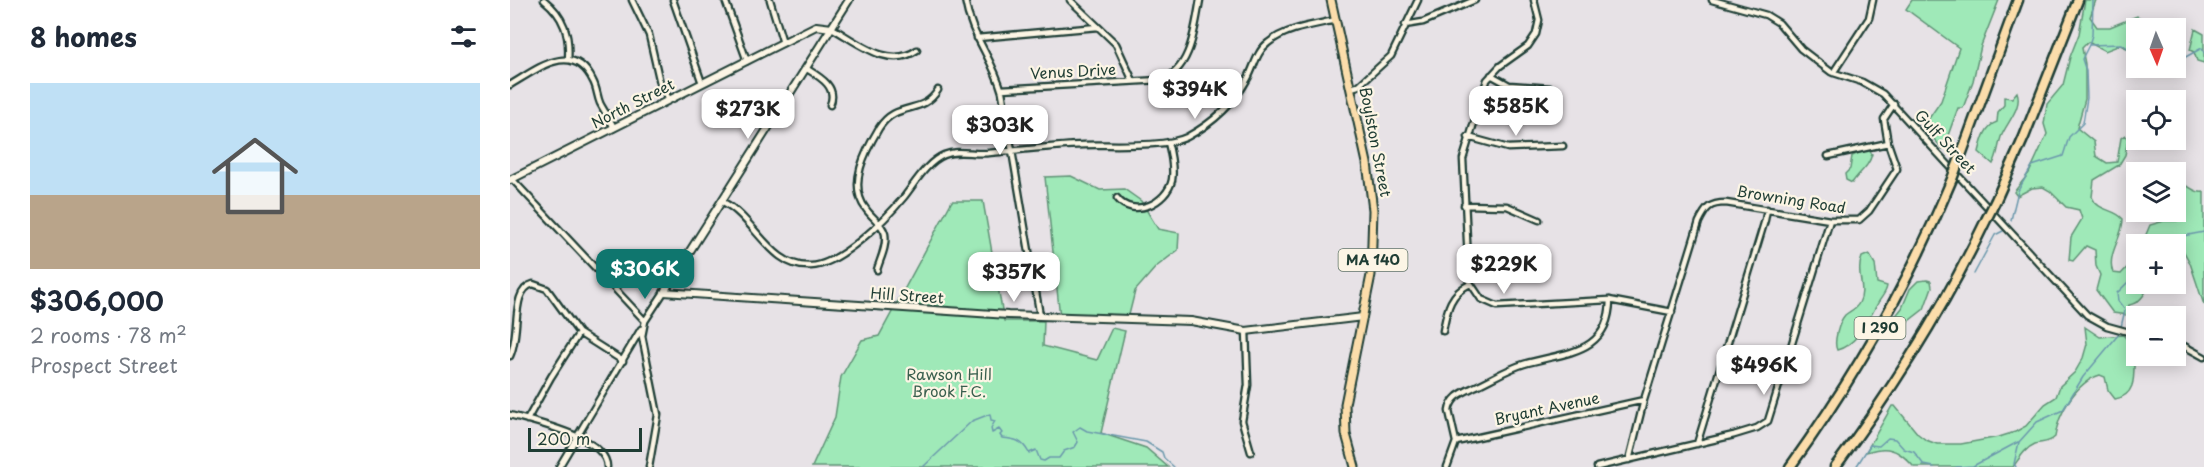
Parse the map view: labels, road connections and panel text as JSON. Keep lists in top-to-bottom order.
{
  "streets": {
    "highway": ["I 290"],
    "main road": ["Boylston Street", "MA 140"],
    "street": [
      "Venus Drive",
      "North Street",
      "Gulf Street",
      "Browning Road",
      "Hill Street",
      "Bryant Avenue"
    ]
  },
  "crossings": [
    ["Boylston Street", "Hill Street"],
    ["Gulf Street", "Browning Road"],
    ["Browning Road", "Bryant Avenue"]
  ],
  "parks": ["Rawson Hill Brook F.C."],
  "scale_bar": "200 m",
  "north": "bottom",
  "page": {
    "heading": "8 homes",
    "map_buttons": ["+", "−"],
    "price": [
      "$394K",
      "$585K",
      "$273K",
      "$303K",
      "$229K",
      "$306K",
      "$357K",
      "$496K"
    ],
    "list": [
      {
        "name": "$306,000",
        "note": "2 rooms · 78 m² · Prospect Street"
      }
    ],
    "scale": "200 m"
  }
}
